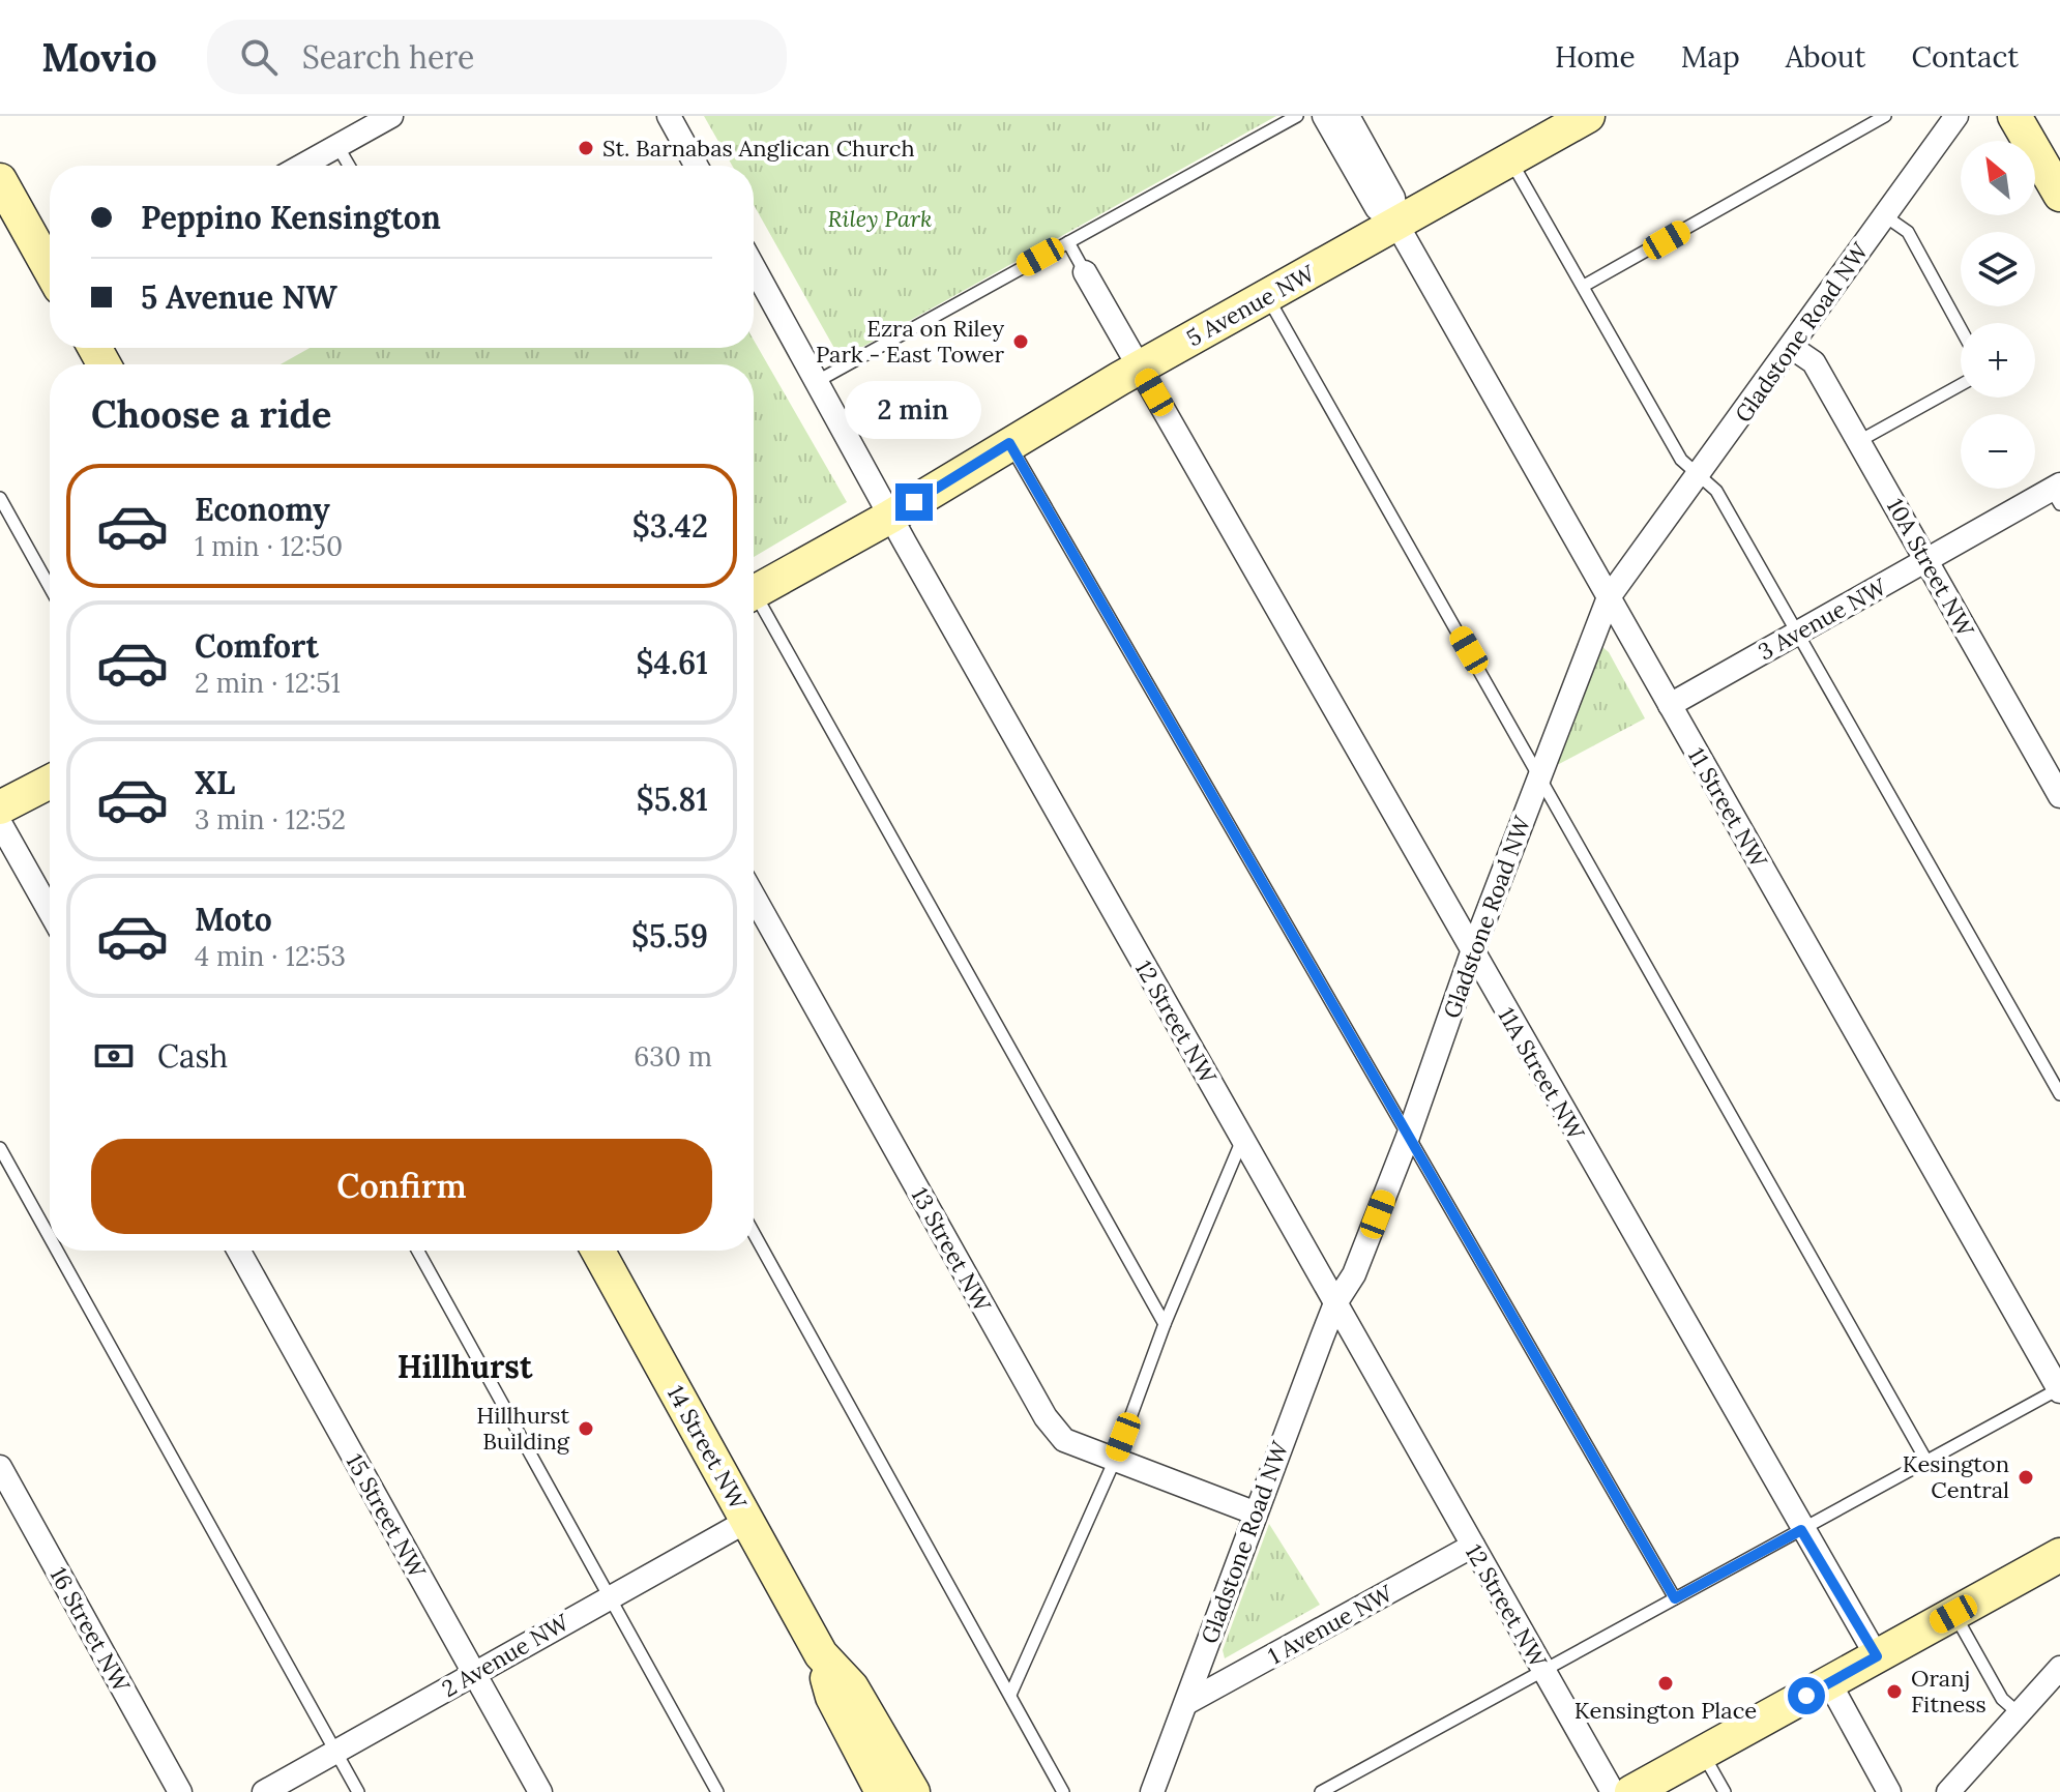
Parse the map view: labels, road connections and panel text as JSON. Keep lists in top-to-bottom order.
{
  "streets": {
    "street": [
      "5 Avenue NW",
      "Gladstone Road NW",
      "10A Street NW",
      "3 Avenue NW",
      "11 Street NW",
      "12 Street NW",
      "11A Street NW",
      "13 Street NW",
      "14 Street NW",
      "15 Street NW",
      "1 Avenue NW",
      "16 Street NW",
      "2 Avenue NW"
    ]
  },
  "crossings": [
    ["5 Avenue NW", "11 Street NW"],
    ["5 Avenue NW", "12 Street NW"],
    ["5 Avenue NW", "11A Street NW"],
    ["Gladstone Road NW", "10A Street NW"],
    ["Gladstone Road NW", "11 Street NW"],
    ["Gladstone Road NW", "12 Street NW"],
    ["Gladstone Road NW", "11A Street NW"],
    ["Gladstone Road NW", "13 Street NW"],
    ["Gladstone Road NW", "1 Avenue NW"],
    ["10A Street NW", "3 Avenue NW"],
    ["3 Avenue NW", "11 Street NW"],
    ["12 Street NW", "1 Avenue NW"],
    ["14 Street NW", "2 Avenue NW"],
    ["15 Street NW", "2 Avenue NW"]
  ],
  "districts": ["Hillhurst"],
  "parks": ["Riley Park"],
  "places": [
    "St. Barnabas Anglican Church",
    "Ezra on Riley Park - East Tower",
    "Hillhurst Building",
    "Kesington Central",
    "Kensington Place",
    "Oranj Fitness"
  ],
  "north": "top left",
  "page": {
    "header": "Movio",
    "search": "Search here",
    "nav": [
      "Home",
      "Map",
      "About",
      "Contact"
    ],
    "map_buttons": ["+", "−"],
    "banner": ["Peppino Kensington", "5 Avenue NW"],
    "heading": "Choose a ride",
    "bubble": "2 min",
    "list": [
      {
        "name": "Economy",
        "note": "1 min · 12:50",
        "value": "$3.42"
      },
      {
        "name": "Comfort",
        "note": "2 min · 12:51",
        "value": "$4.61"
      },
      {
        "name": "XL",
        "note": "3 min · 12:52",
        "value": "$5.81"
      },
      {
        "name": "Moto",
        "note": "4 min · 12:53",
        "value": "$5.59"
      }
    ],
    "pay": ["Cash", "630 m"],
    "buttons": "Confirm"
  }
}
